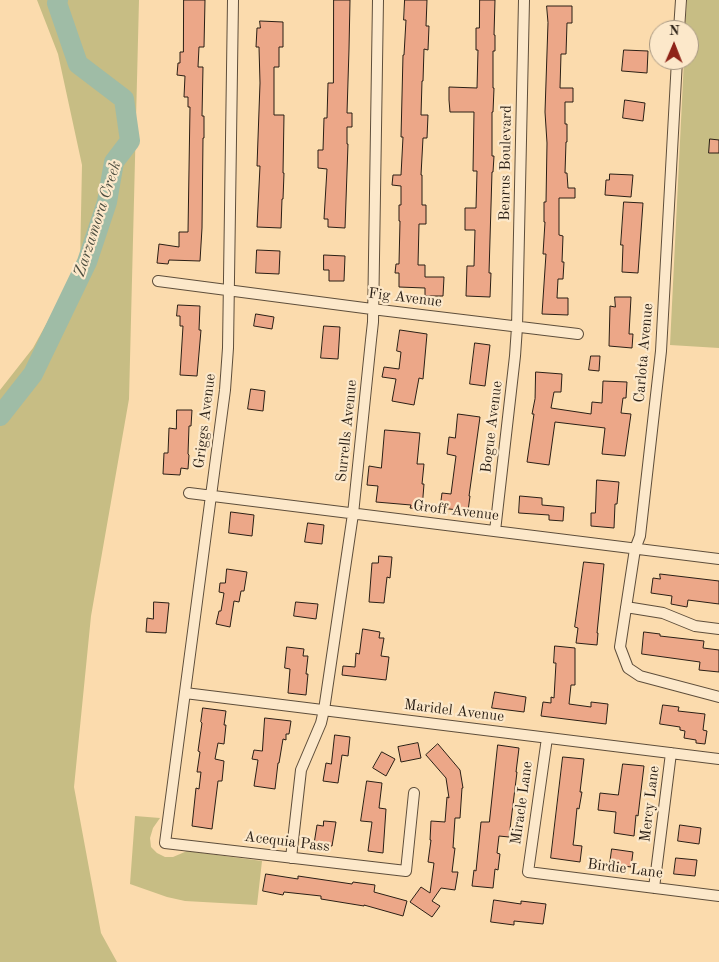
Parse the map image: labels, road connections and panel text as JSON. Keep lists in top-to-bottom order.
{
  "streets": {
    "street": [
      "Benrus Boulevard",
      "Fig Avenue",
      "Carlota Avenue",
      "Griggs Avenue",
      "Bogue Avenue",
      "Surrells Avenue",
      "Groff Avenue",
      "Maridel Avenue",
      "Miracle Lane",
      "Mercy Lane",
      "Acequia Pass",
      "Birdie Lane"
    ]
  },
  "crossings": [
    ["Benrus Boulevard", "Fig Avenue"],
    ["Benrus Boulevard", "Bogue Avenue"],
    ["Fig Avenue", "Griggs Avenue"],
    ["Fig Avenue", "Bogue Avenue"],
    ["Fig Avenue", "Surrells Avenue"],
    ["Carlota Avenue", "Groff Avenue"],
    ["Griggs Avenue", "Groff Avenue"],
    ["Griggs Avenue", "Maridel Avenue"],
    ["Griggs Avenue", "Acequia Pass"],
    ["Bogue Avenue", "Groff Avenue"],
    ["Surrells Avenue", "Groff Avenue"],
    ["Surrells Avenue", "Maridel Avenue"],
    ["Surrells Avenue", "Acequia Pass"],
    ["Maridel Avenue", "Miracle Lane"],
    ["Maridel Avenue", "Mercy Lane"],
    ["Miracle Lane", "Birdie Lane"],
    ["Mercy Lane", "Birdie Lane"]
  ],
  "water": ["Zarzamora Creek"],
  "north": "top"
}
